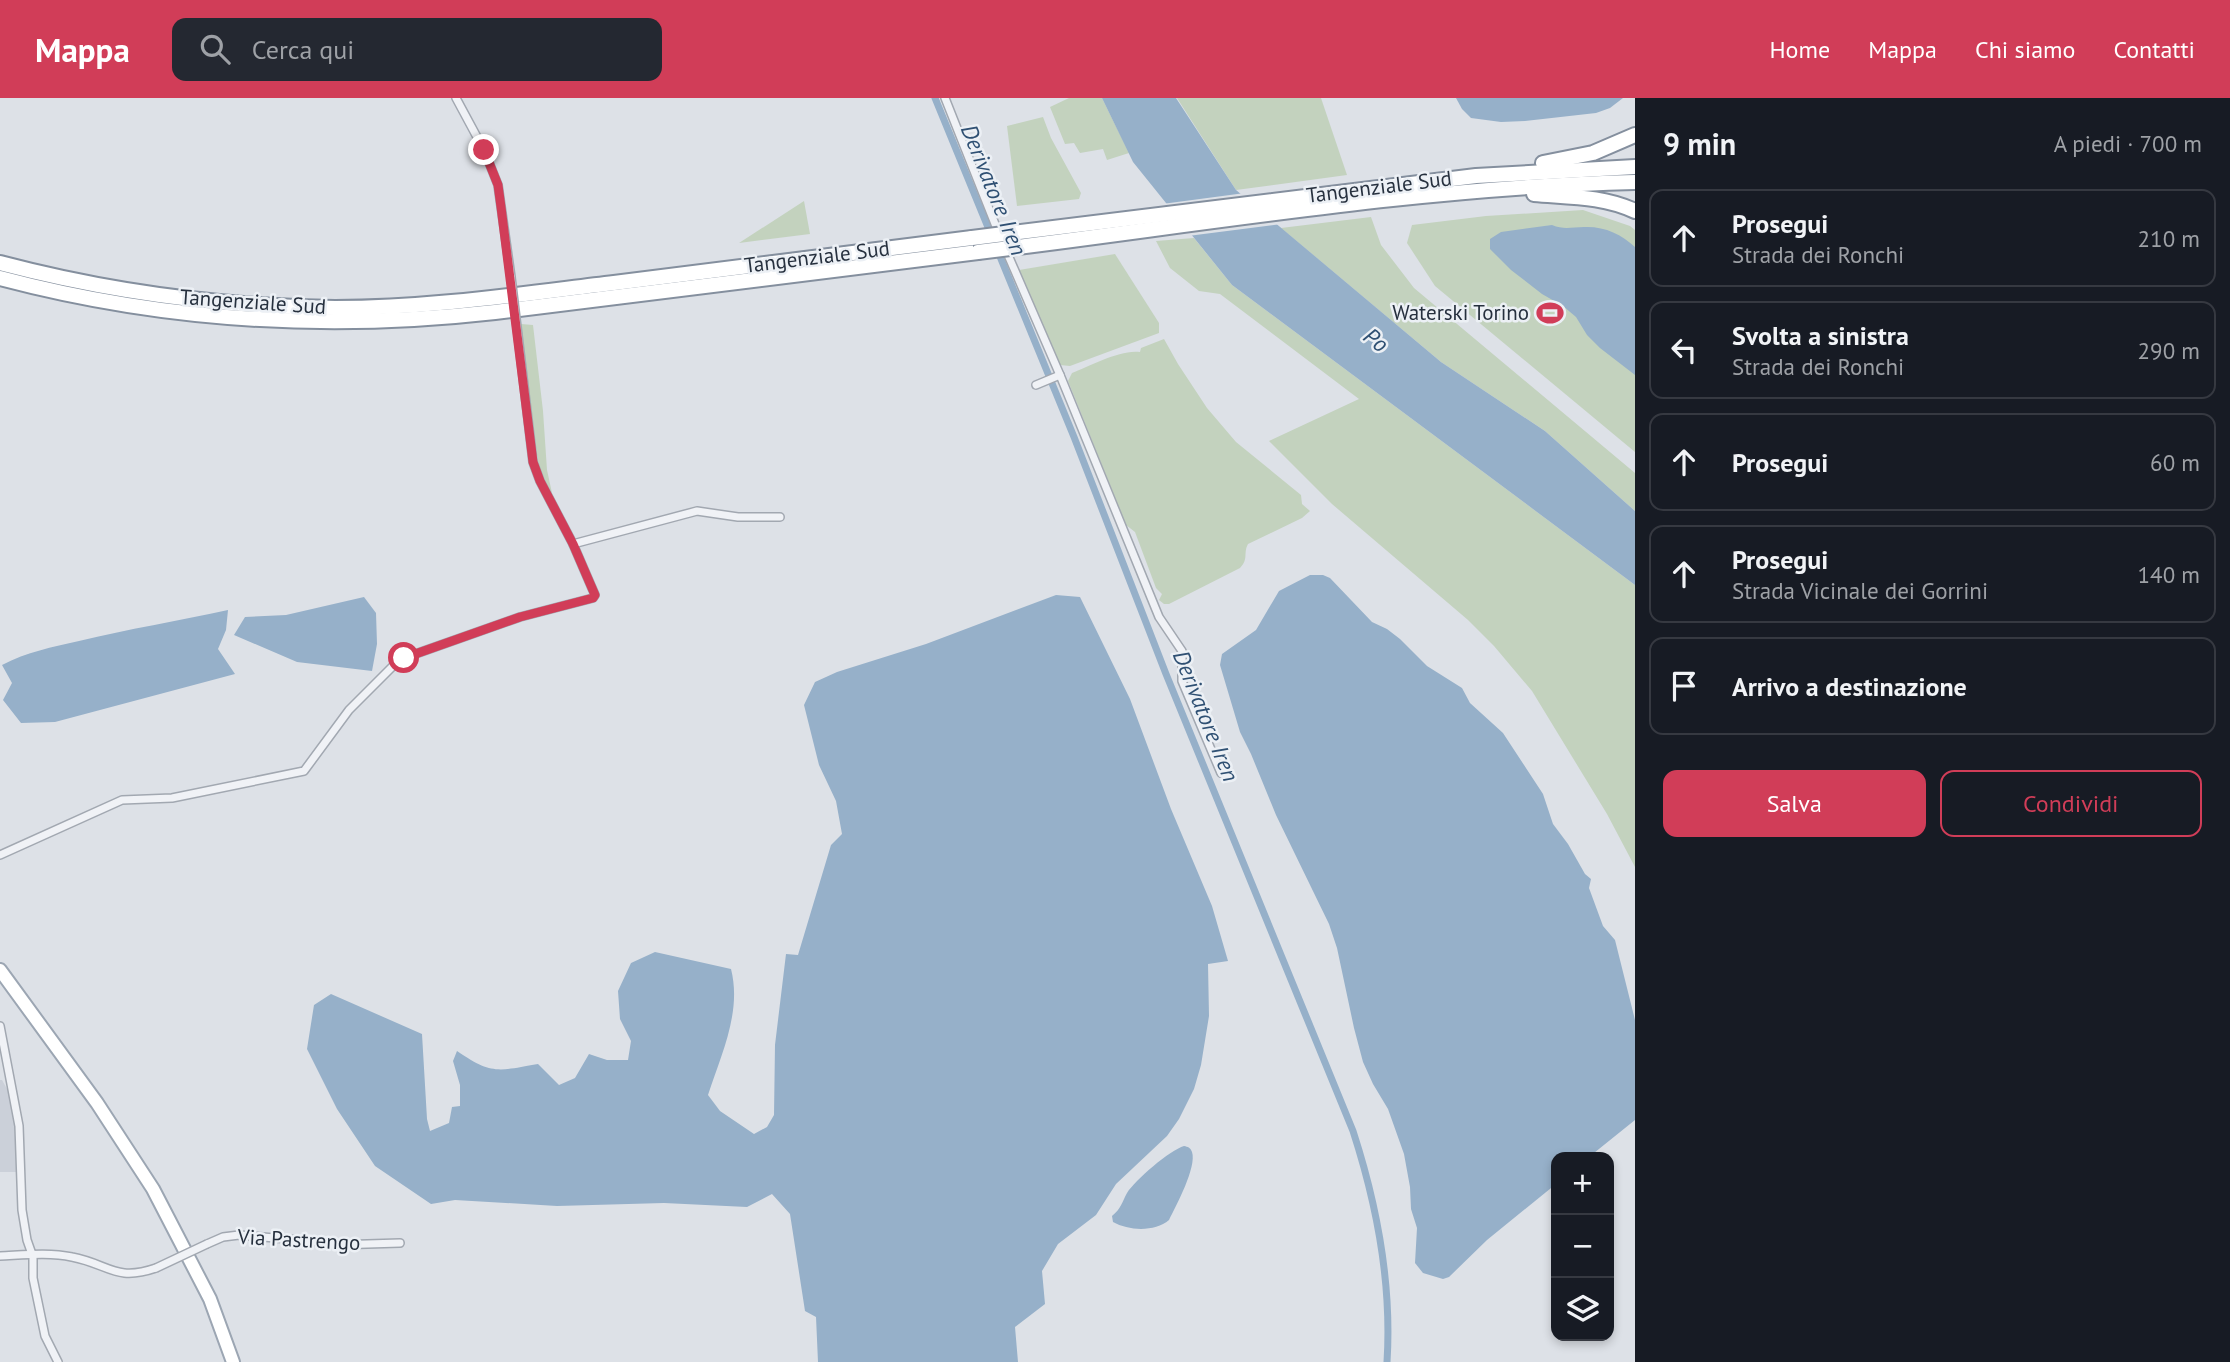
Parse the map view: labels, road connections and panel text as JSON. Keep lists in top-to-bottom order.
{
  "streets": {
    "highway": ["Tangenziale Sud"],
    "street": ["Via Pastrengo"]
  },
  "water": ["Derivatore Iren", "Po"],
  "places": {
    "sports": ["Waterski Torino"]
  },
  "page": {
    "header": "Mappa",
    "search": "Cerca qui",
    "nav": [
      "Home",
      "Mappa",
      "Chi siamo",
      "Contatti"
    ],
    "heading": ["9 min", "A piedi · 700 m"],
    "list": [
      ["Prosegui", "Strada dei Ronchi", "210 m"],
      ["Svolta a sinistra", "Strada dei Ronchi", "290 m"],
      ["Prosegui", "60 m"],
      ["Prosegui", "Strada Vicinale dei Gorrini", "140 m"],
      "Arrivo a destinazione"
    ],
    "buttons": ["Salva", "Condividi"],
    "map_buttons": ["+", "−"]
  }
}
